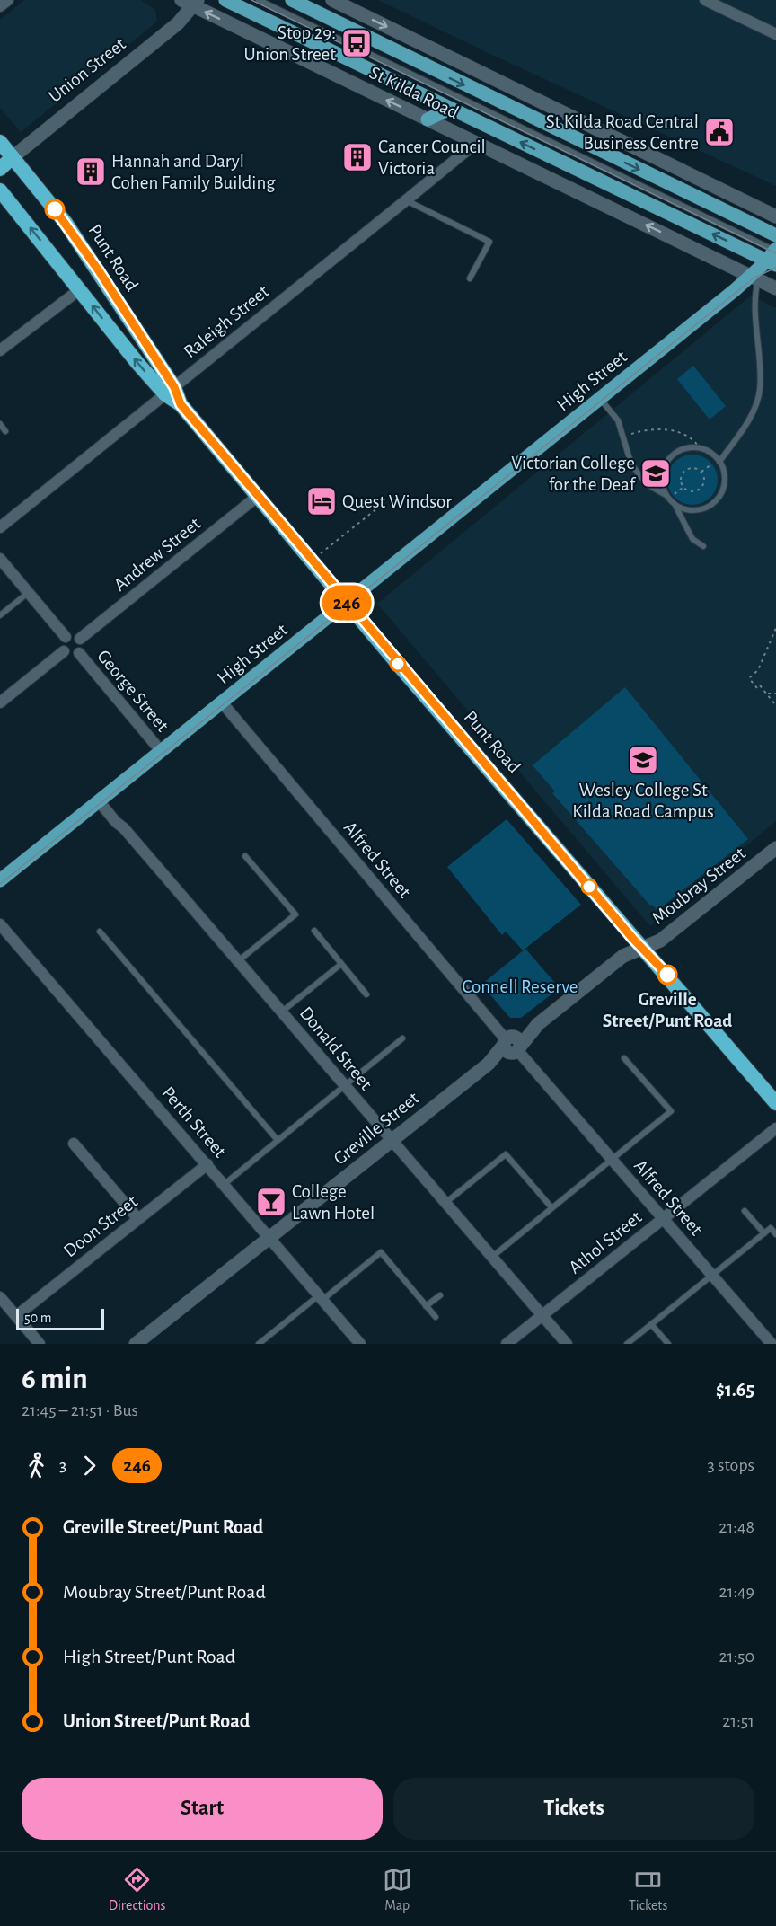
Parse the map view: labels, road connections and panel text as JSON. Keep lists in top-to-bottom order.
{
  "streets": {
    "highway": ["Union Street", "Punt Road"],
    "main road": [
      "St Kilda Road",
      "High Street",
      "Moubray Street",
      "Greville Street"
    ],
    "street": [
      "Raleigh Street",
      "Andrew Street",
      "George Street",
      "Alfred Street",
      "Donald Street",
      "Perth Street",
      "Doon Street",
      "Athol Street"
    ]
  },
  "crossings": [
    ["Union Street", "St Kilda Road"],
    ["Union Street", "Punt Road"],
    ["St Kilda Road", "Raleigh Street"],
    ["St Kilda Road", "High Street"],
    ["Punt Road", "Raleigh Street"],
    ["Punt Road", "High Street"],
    ["Punt Road", "Andrew Street"],
    ["Punt Road", "Moubray Street"],
    ["Punt Road", "Greville Street"],
    ["High Street", "George Street"],
    ["High Street", "Alfred Street"],
    ["High Street", "Donald Street"],
    ["Andrew Street", "George Street"],
    ["Alfred Street", "Greville Street"],
    ["Alfred Street", "Athol Street"],
    ["Moubray Street", "Greville Street"],
    ["Donald Street", "Greville Street"],
    ["Donald Street", "Athol Street"],
    ["Perth Street", "Greville Street"],
    ["Perth Street", "Doon Street"]
  ],
  "parks": ["Connell Reserve"],
  "places": {
    "bus stop": ["Stop 29: Union Street"],
    "public building": ["St Kilda Road Central Business Centre"],
    "building": ["Cancer Council Victoria", "Hannah and Daryl Cohen Family Building"],
    "school or university": ["Victorian College for the Deaf", "Wesley College St Kilda Road Campus"],
    "hotel": ["Quest Windsor"],
    "other": ["Greville Street/Punt Road"],
    "bar": ["College Lawn Hotel"]
  },
  "lines": ["bus line 246"],
  "scale_bar": "50 m",
  "page": {
    "on_map": "246",
    "scale": "50 m",
    "heading": ["6 min", "21:45 – 21:51 · Bus", "$1.65"],
    "legs": ["3", "246", "3 stops"],
    "list": [
      {
        "name": "Greville Street/Punt Road",
        "value": "21:48"
      },
      {
        "name": "Moubray Street/Punt Road",
        "value": "21:49"
      },
      {
        "name": "High Street/Punt Road",
        "value": "21:50"
      },
      {
        "name": "Union Street/Punt Road",
        "value": "21:51"
      }
    ],
    "buttons": ["Start", "Tickets"],
    "tabs": ["Directions", "Map", "Tickets"]
  }
}
